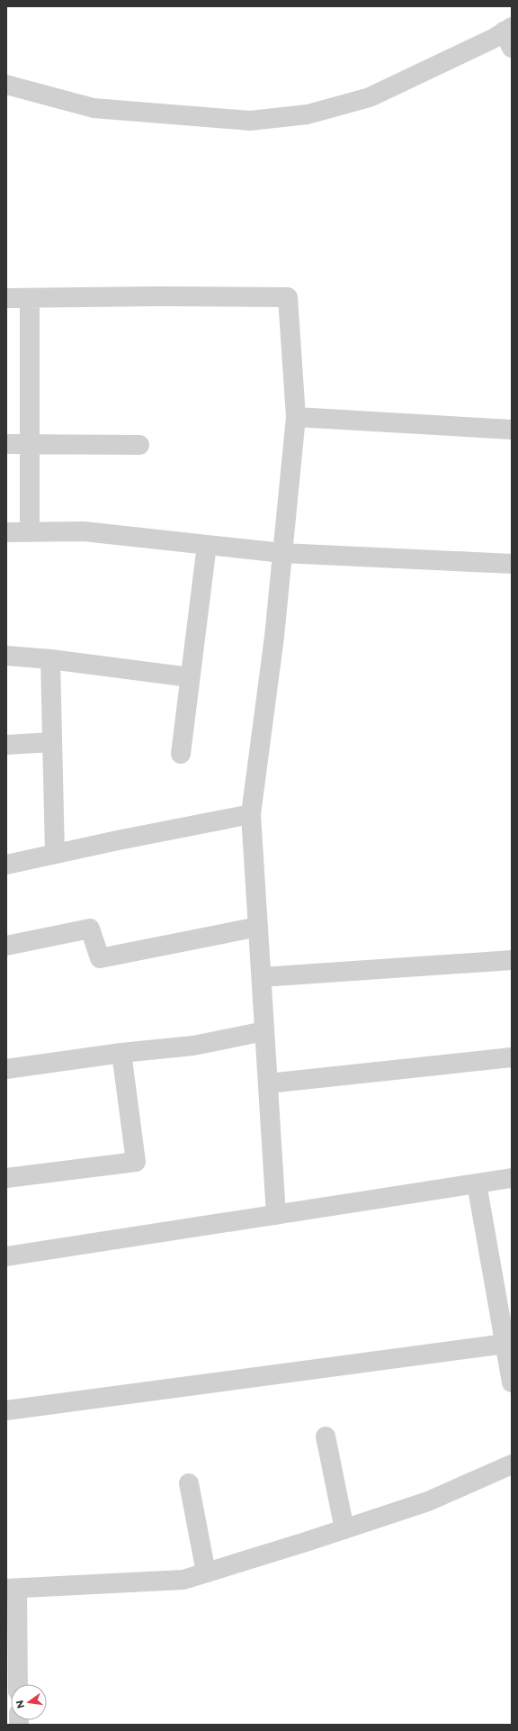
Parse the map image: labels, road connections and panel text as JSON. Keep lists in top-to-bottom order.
{
  "north": "left"
}
